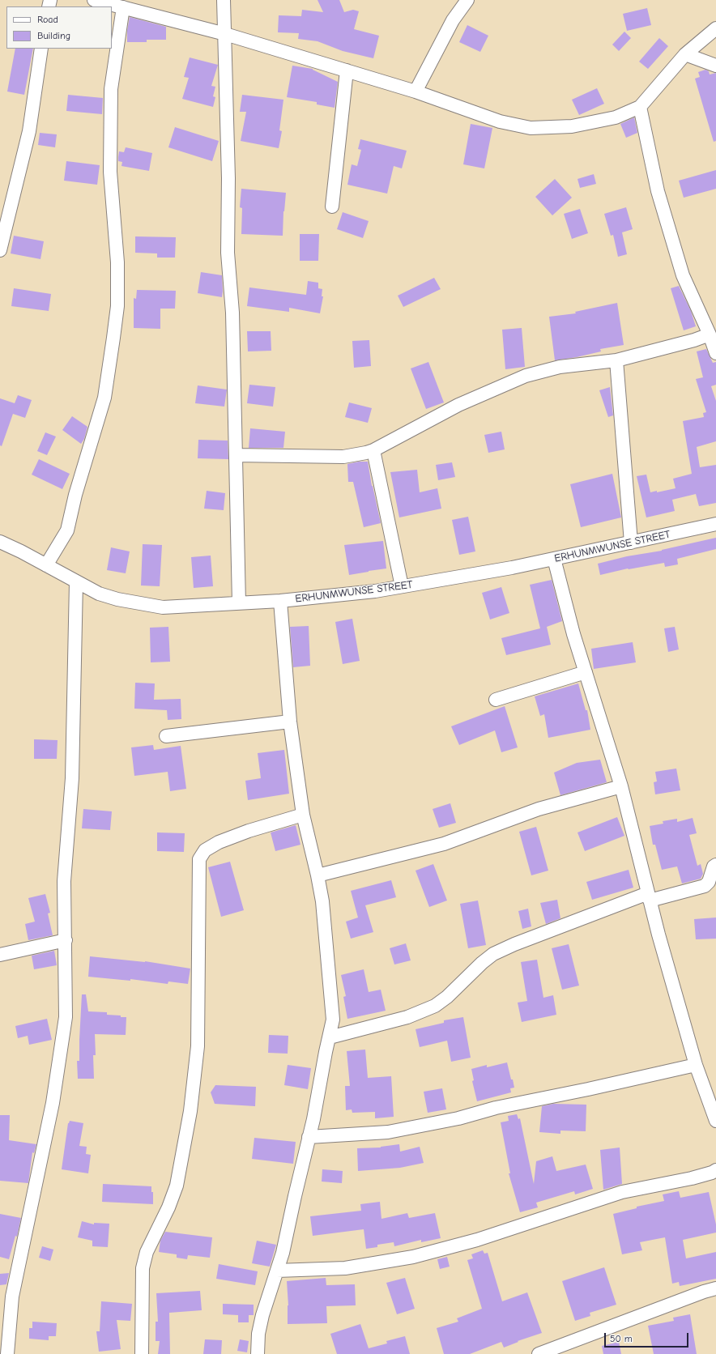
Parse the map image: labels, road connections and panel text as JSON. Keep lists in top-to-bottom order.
{
  "streets": {
    "street": ["ERHUNMWUNSE STREET"]
  },
  "legend": ["Road", "Building"],
  "scale_bar": "50 m"
}
